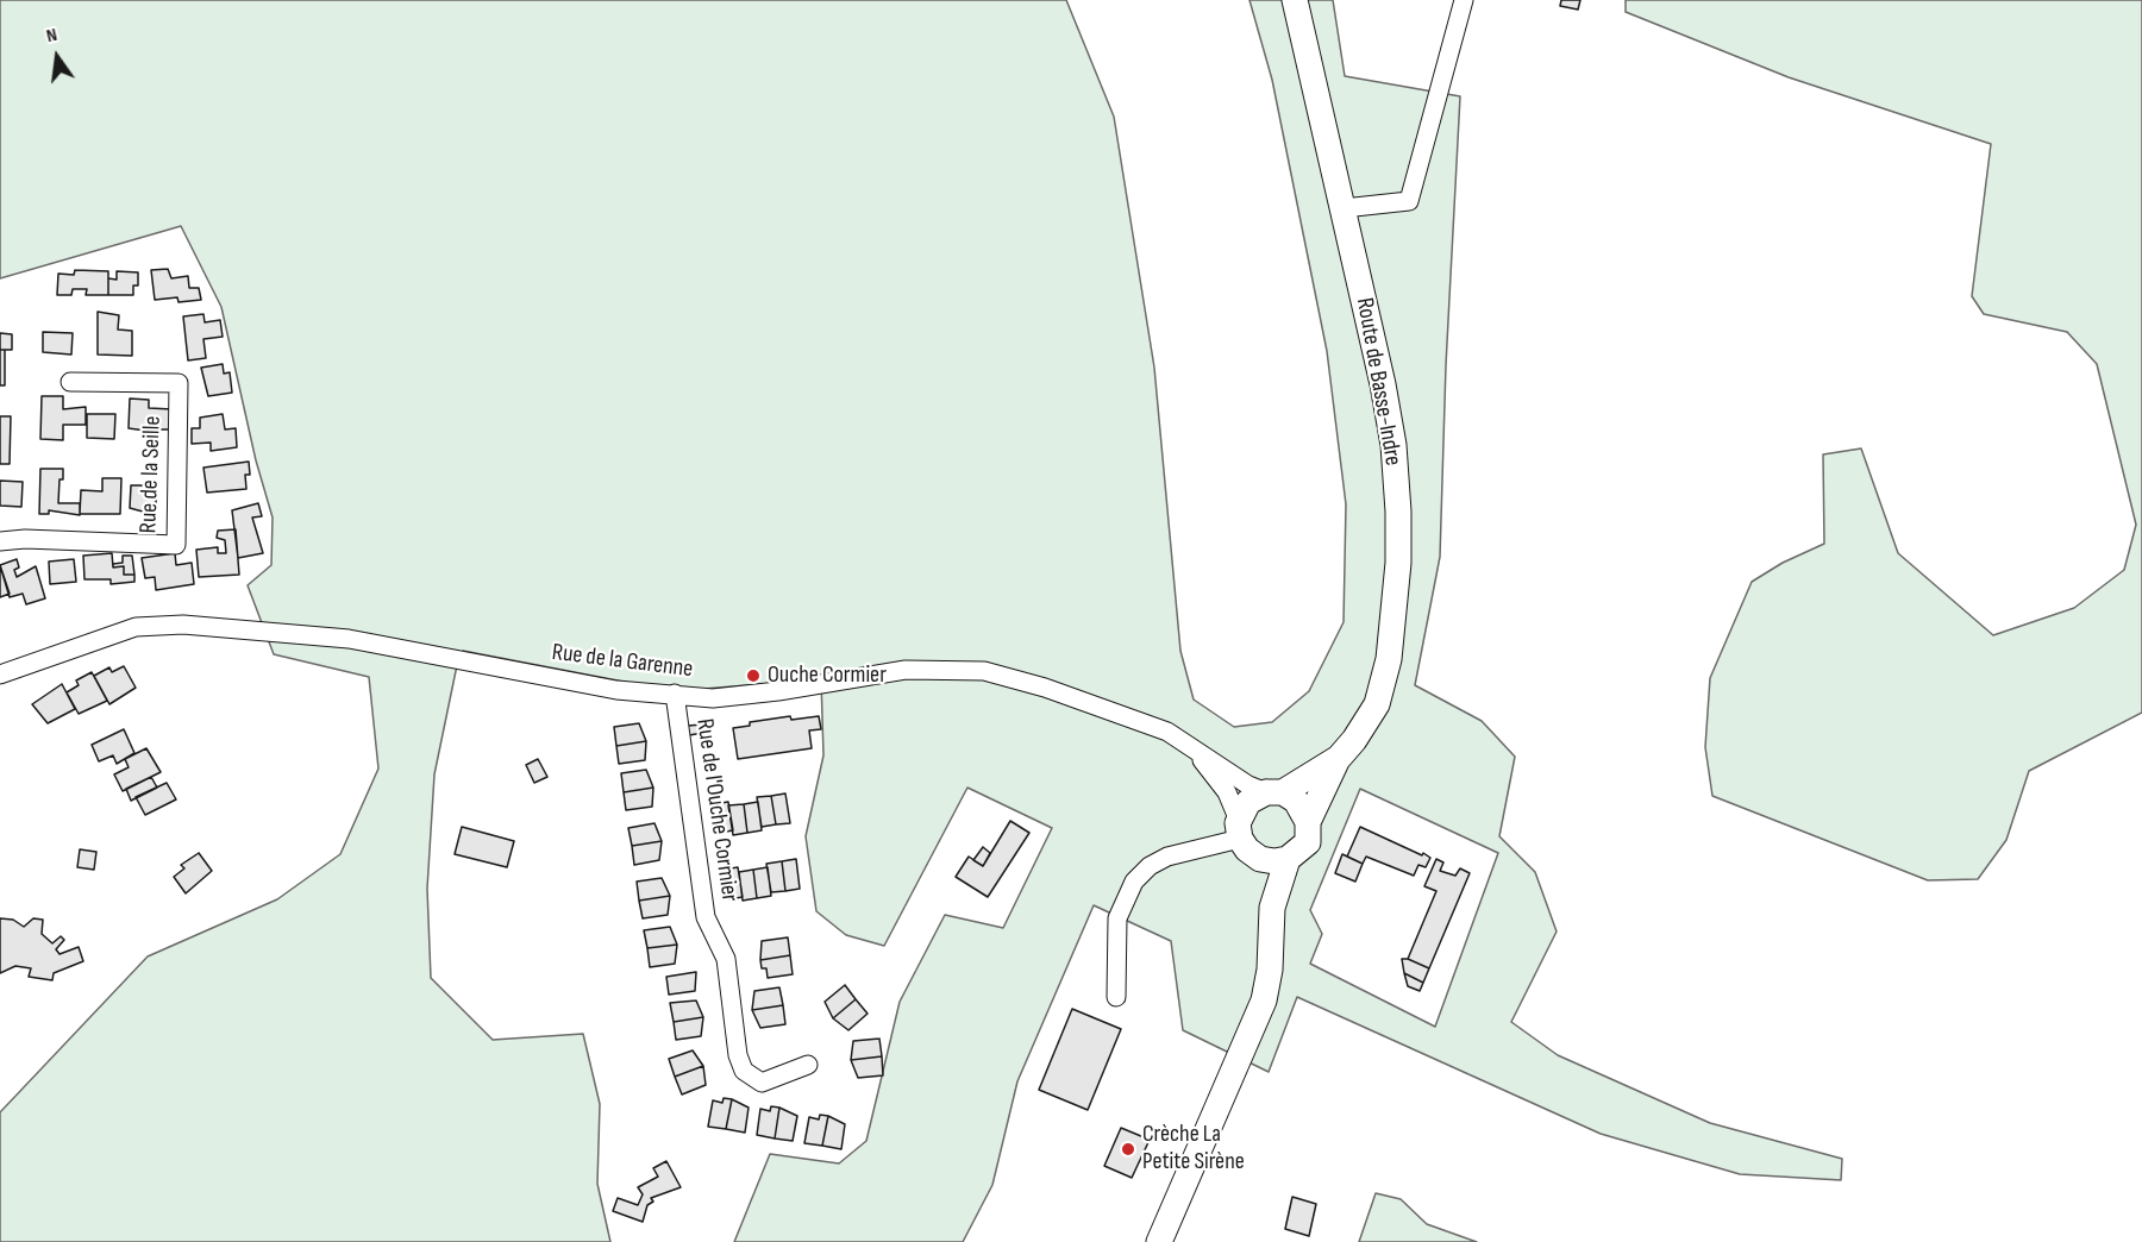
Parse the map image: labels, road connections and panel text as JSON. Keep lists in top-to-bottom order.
{
  "streets": {
    "main road": ["Route de Basse-Indre"],
    "street": ["Rue de la Seille", "Rue de la Garenne", "Rue de l'Ouche Cormier"]
  },
  "crossings": [
    ["Route de Basse-Indre", "Rue de la Garenne"],
    ["Rue de la Garenne", "Rue de l'Ouche Cormier"]
  ],
  "places": ["Ouche Cormier", "Crèche La Petite Sirène"],
  "north": "top"
}
